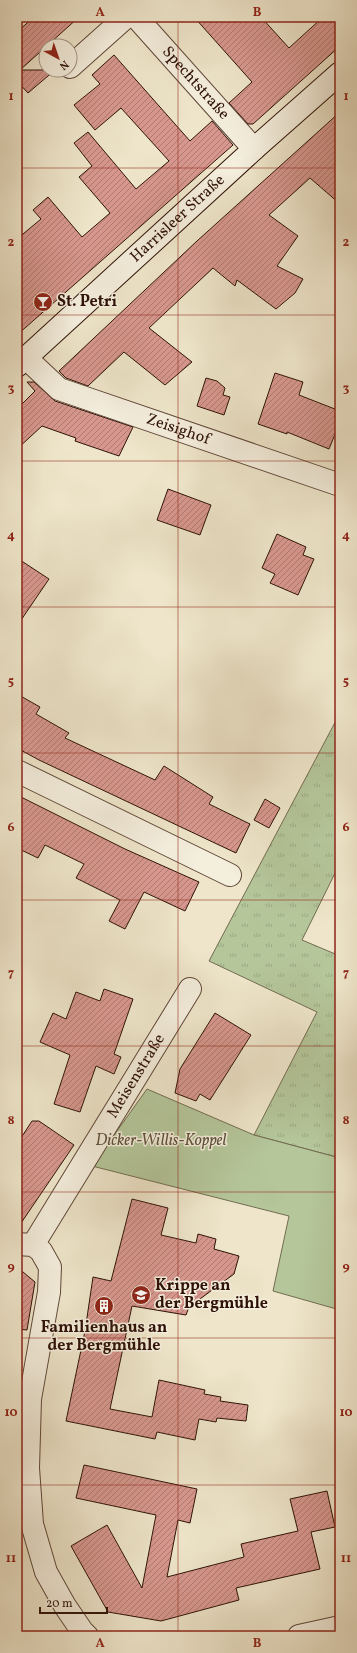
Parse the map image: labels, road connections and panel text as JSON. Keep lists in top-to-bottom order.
{
  "streets": {
    "street": [
      "Spechtstraße",
      "Harrisleer Straße",
      "Zeisighof",
      "Meisenstraße"
    ]
  },
  "crossings": [
    ["Spechtstraße", "Harrisleer Straße"],
    ["Harrisleer Straße", "Zeisighof"]
  ],
  "parks": ["Dicker-Willis-Koppel"],
  "places": {
    "bar": ["St. Petri"],
    "school or university": ["Krippe an der Bergmühle"],
    "building": ["Familienhaus an der Bergmühle"]
  },
  "scale_bar": "20 m",
  "north": "bottom right",
  "grid": {
    "columns": ["A", "B"],
    "rows": [
      "1",
      "2",
      "3",
      "4",
      "5",
      "6",
      "7",
      "8",
      "9",
      "10",
      "11"
    ]
  }
}
